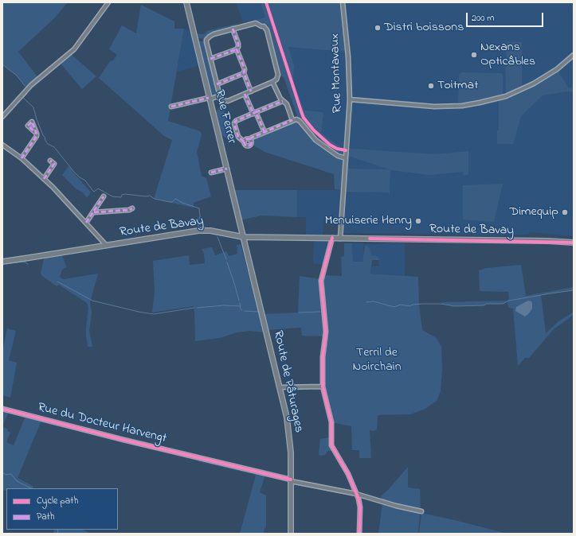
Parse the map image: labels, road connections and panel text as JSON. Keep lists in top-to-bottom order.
{
  "streets": {
    "main road": ["Rue Ferrer", "Route de Bavay", "Route de Pâturages"],
    "street": ["Rue Montavaux", "Rue du Docteur Harvengt"]
  },
  "crossings": [
    ["Rue Montavaux", "Route de Bavay"],
    ["Rue Ferrer", "Route de Bavay"],
    ["Rue Ferrer", "Route de Pâturages"],
    ["Route de Bavay", "Route de Pâturages"],
    ["Route de Pâturages", "Rue du Docteur Harvengt"]
  ],
  "parks": ["Terril de Noirchain"],
  "places": [
    "Distri boissons",
    "Nexans Opticâbles",
    "Toitmat",
    "Dimequip",
    "Menuiserie Henry"
  ],
  "legend": ["Cycle path", "Path"],
  "scale_bar": "200 m"
}
